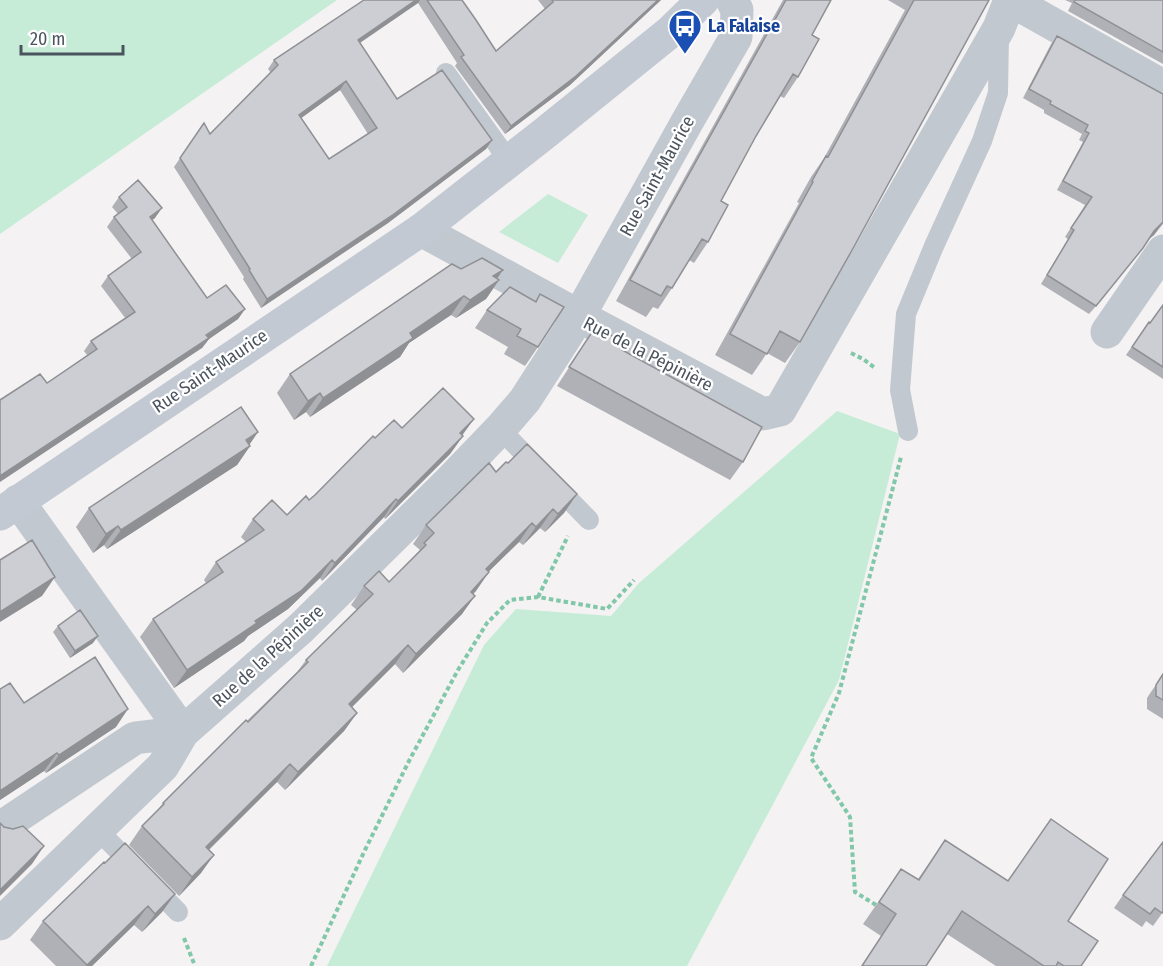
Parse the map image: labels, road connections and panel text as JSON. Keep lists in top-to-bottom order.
{
  "streets": {
    "street": ["Rue Saint-Maurice", "Rue de la Pépinière"]
  },
  "crossings": [
    ["Rue Saint-Maurice", "Rue de la Pépinière"]
  ],
  "places": {
    "bus stop": ["La Falaise"]
  },
  "scale_bar": "20 m"
}
